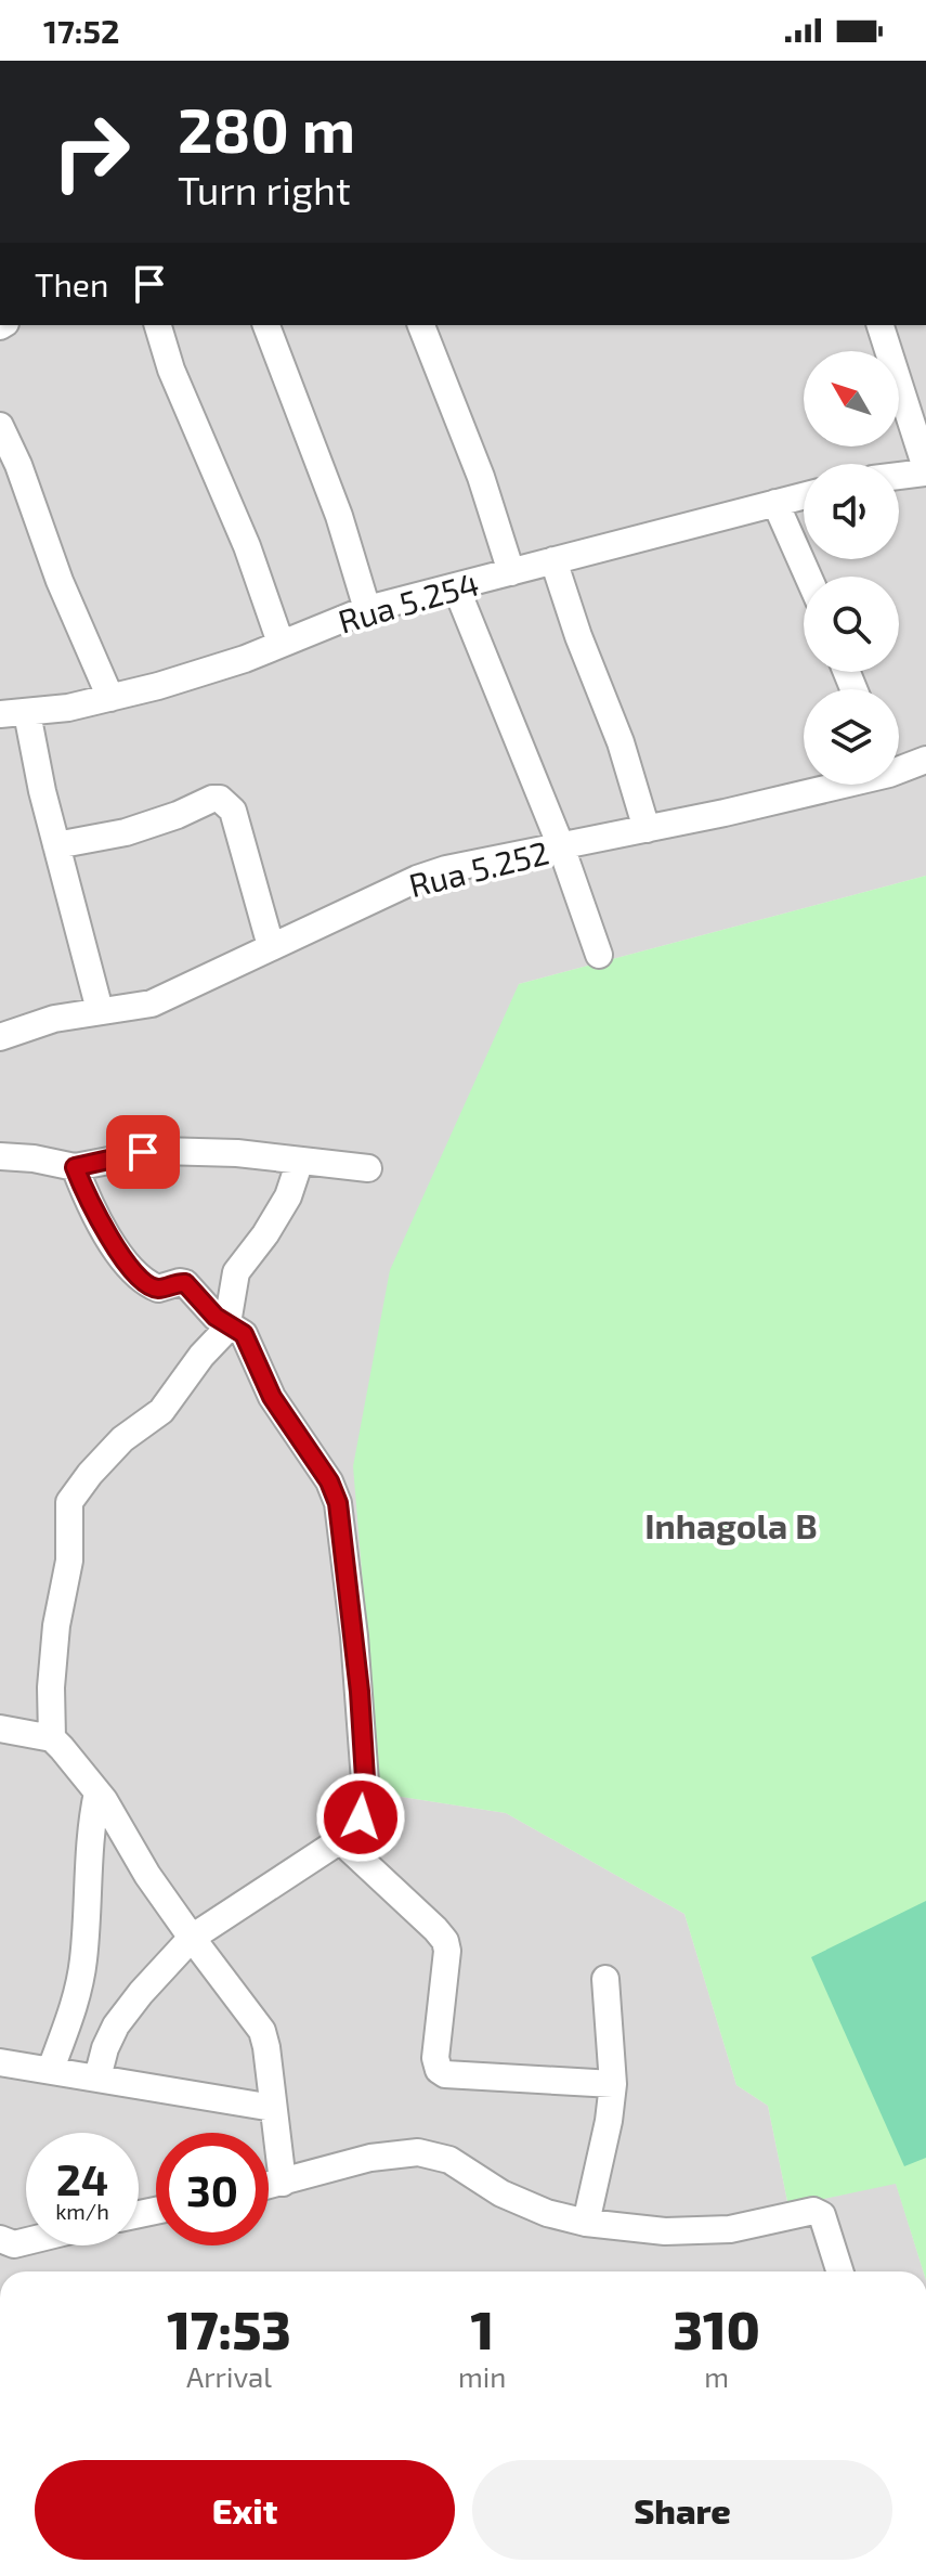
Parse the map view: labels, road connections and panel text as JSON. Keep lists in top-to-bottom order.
{
  "streets": {
    "street": ["Rua 5.254", "Rua 5.252"]
  },
  "districts": ["Inhagola B"],
  "north": "top left",
  "page": {
    "status": "17:52",
    "turn": ["280 m", "Turn right"],
    "then": "Then",
    "speed": "24 km/h",
    "limit": "30",
    "eta": [
      "17:53",
      "Arrival",
      "1",
      "min",
      "310",
      "m"
    ],
    "buttons": ["Exit", "Share"]
  }
}
